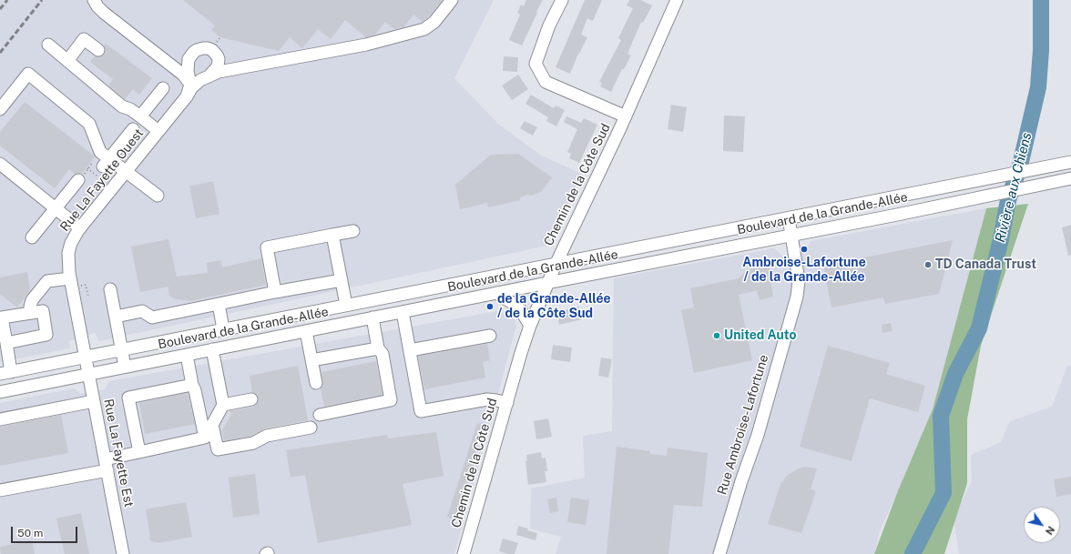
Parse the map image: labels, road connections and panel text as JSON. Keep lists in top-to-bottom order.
{
  "streets": {
    "street": [
      "Rue La Fayette Ouest",
      "Chemin de la Côte Sud",
      "Boulevard de la Grande-Allée",
      "Rue Ambroise-Lafortune",
      "Rue La Fayette Est"
    ]
  },
  "crossings": [
    ["Rue La Fayette Ouest", "Boulevard de la Grande-Allée"],
    ["Rue La Fayette Ouest", "Rue La Fayette Est"],
    ["Chemin de la Côte Sud", "Boulevard de la Grande-Allée"],
    ["Boulevard de la Grande-Allée", "Rue Ambroise-Lafortune"],
    ["Boulevard de la Grande-Allée", "Rue La Fayette Est"]
  ],
  "water": ["Rivière aux Chiens"],
  "places": [
    "Ambroise-Lafortune / de la Grande-Allée",
    "TD Canada Trust",
    "de la Grande-Allée / de la Côte Sud",
    "United Auto"
  ],
  "scale_bar": "50 m",
  "north": "bottom right"
}
